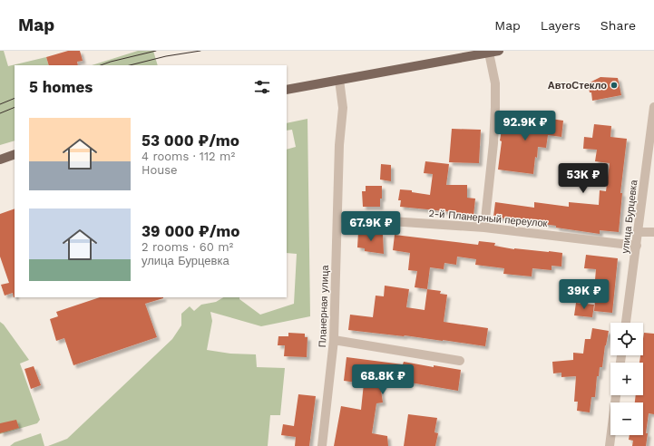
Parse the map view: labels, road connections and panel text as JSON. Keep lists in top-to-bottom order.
{
  "streets": {
    "street": ["улица Бурцевка", "2-й Планерный переулок", "Планерная улица"]
  },
  "crossings": [
    ["улица Бурцевка", "2-й Планерный переулок"],
    ["2-й Планерный переулок", "Планерная улица"]
  ],
  "places": ["АвтоСтекло"],
  "page": {
    "header": "Map",
    "nav": ["Map", "Layers", "Share"],
    "heading": "5 homes",
    "list": [
      {
        "name": "53 000 ₽/mo",
        "note": "4 rooms · 112 m² · House"
      },
      {
        "name": "39 000 ₽/mo",
        "note": "2 rooms · 60 m² · улица Бурцевка"
      }
    ],
    "price": [
      "92.9K ₽",
      "53K ₽",
      "67.9K ₽",
      "39K ₽",
      "68.8K ₽"
    ],
    "map_buttons": ["+", "−"]
  }
}
